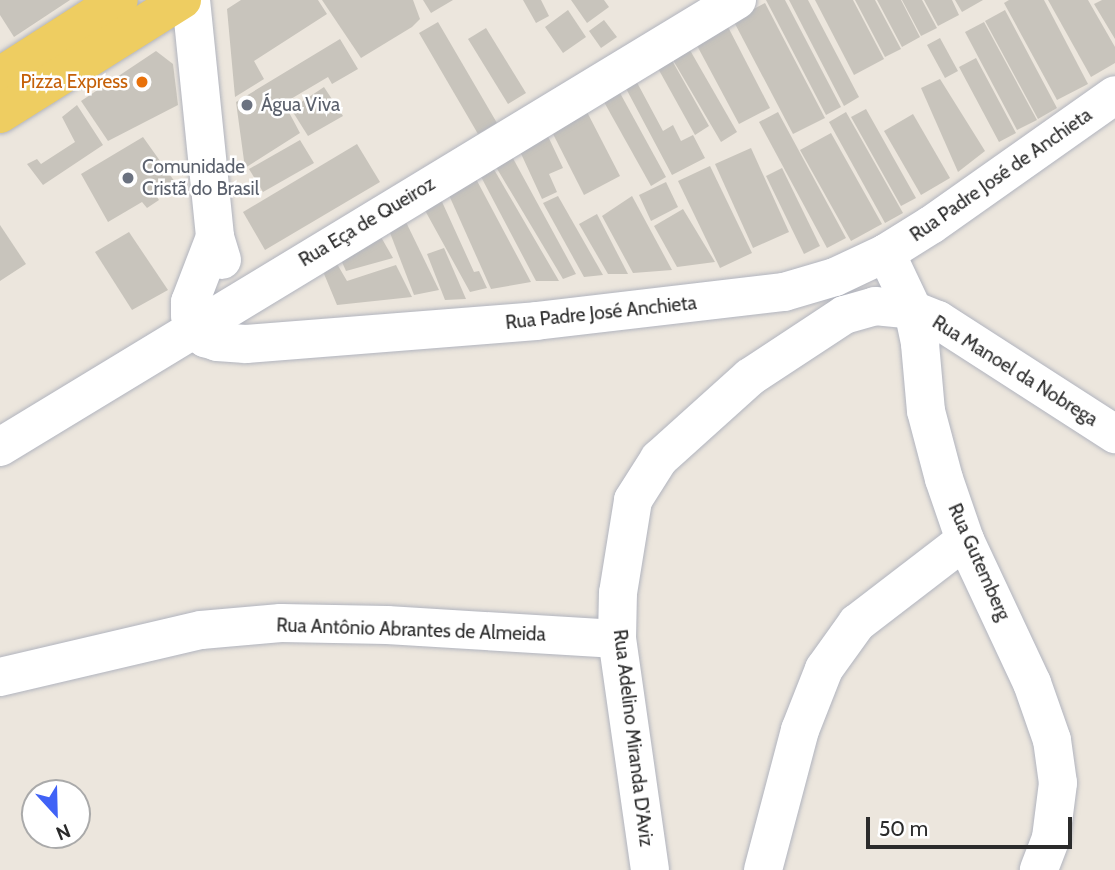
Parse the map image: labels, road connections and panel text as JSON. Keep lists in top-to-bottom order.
{
  "streets": {
    "street": [
      "Rua Padre José de Anchieta",
      "Rua Eça de Queiroz",
      "Rua Padre José Anchieta",
      "Rua Manoel da Nobrega",
      "Rua Gutemberg",
      "Rua Antônio Abrantes de Almeida",
      "Rua Adelino Miranda D'Aviz"
    ]
  },
  "crossings": [
    ["Rua Padre José de Anchieta", "Rua Padre José Anchieta"],
    ["Rua Padre José de Anchieta", "Rua Gutemberg"],
    ["Rua Eça de Queiroz", "Rua Padre José Anchieta"],
    ["Rua Padre José Anchieta", "Rua Gutemberg"],
    ["Rua Manoel da Nobrega", "Rua Gutemberg"],
    ["Rua Manoel da Nobrega", "Rua Adelino Miranda D'Aviz"],
    ["Rua Gutemberg", "Rua Adelino Miranda D'Aviz"],
    ["Rua Antônio Abrantes de Almeida", "Rua Adelino Miranda D'Aviz"]
  ],
  "places": ["Pizza Express", "Água Viva", "Comunidade Cristã do Brasil"],
  "scale_bar": "50 m",
  "north": "bottom"
}
